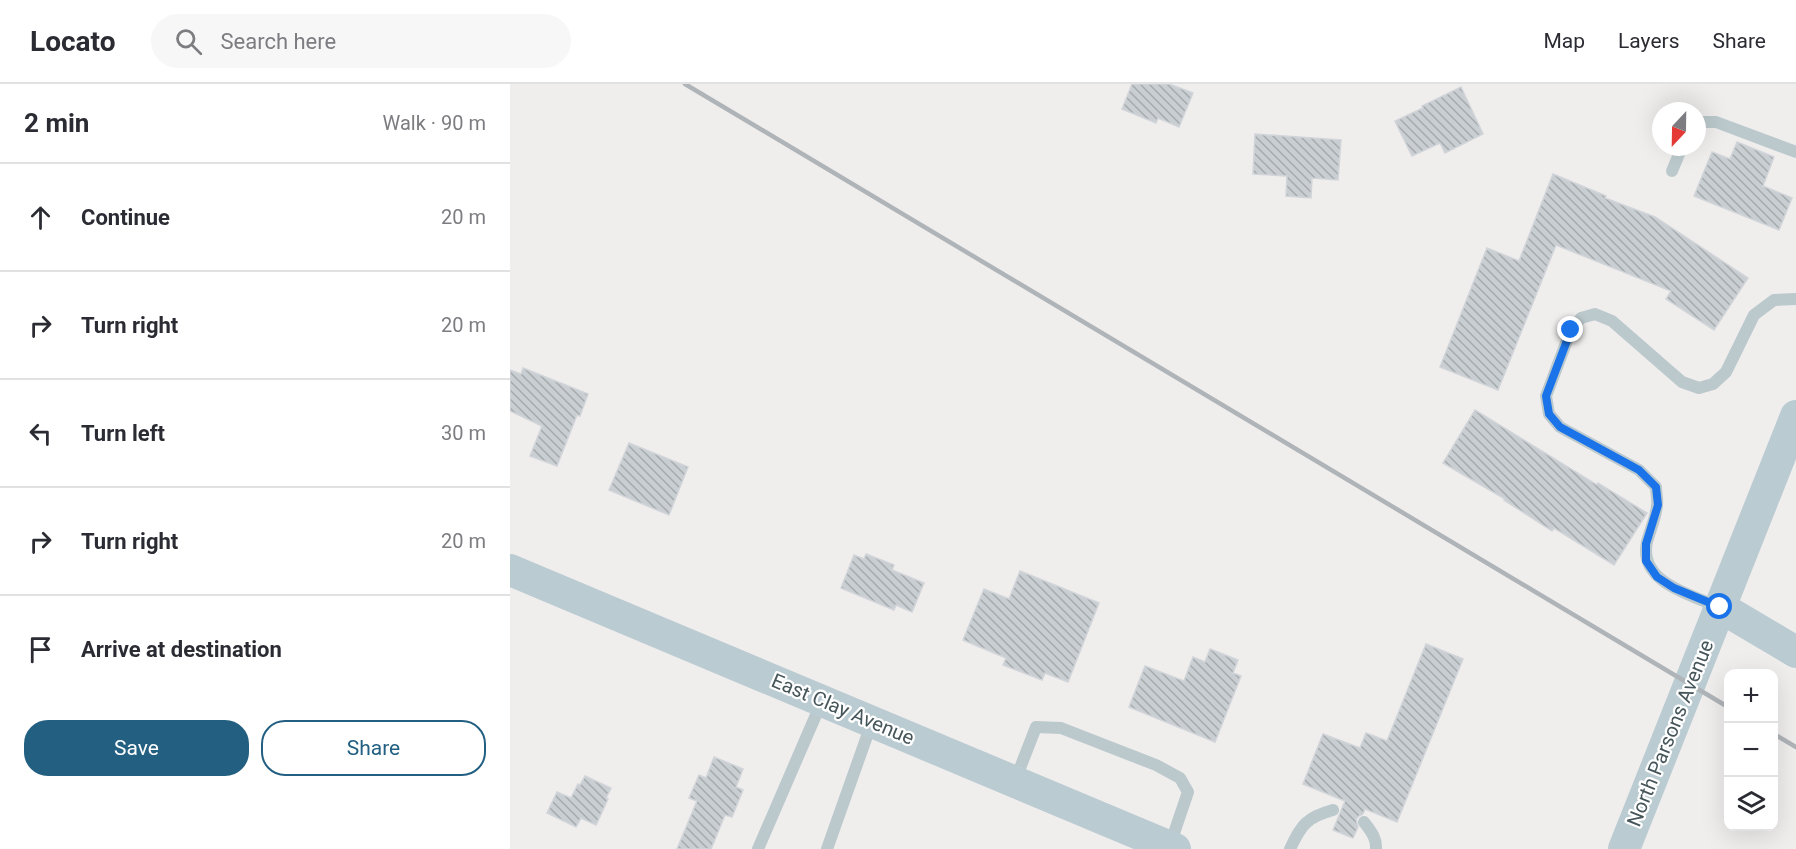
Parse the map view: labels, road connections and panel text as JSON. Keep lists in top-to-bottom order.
{
  "streets": {
    "street": ["East Clay Avenue", "North Parsons Avenue"]
  },
  "north": "bottom",
  "page": {
    "header": "Locato",
    "search": "Search here",
    "nav": ["Map", "Layers", "Share"],
    "heading": ["2 min", "Walk · 90 m"],
    "list": [
      ["Continue", "20 m"],
      ["Turn right", "20 m"],
      ["Turn left", "30 m"],
      ["Turn right", "20 m"],
      "Arrive at destination"
    ],
    "map_buttons": ["+", "−"],
    "buttons": ["Save", "Share"]
  }
}
